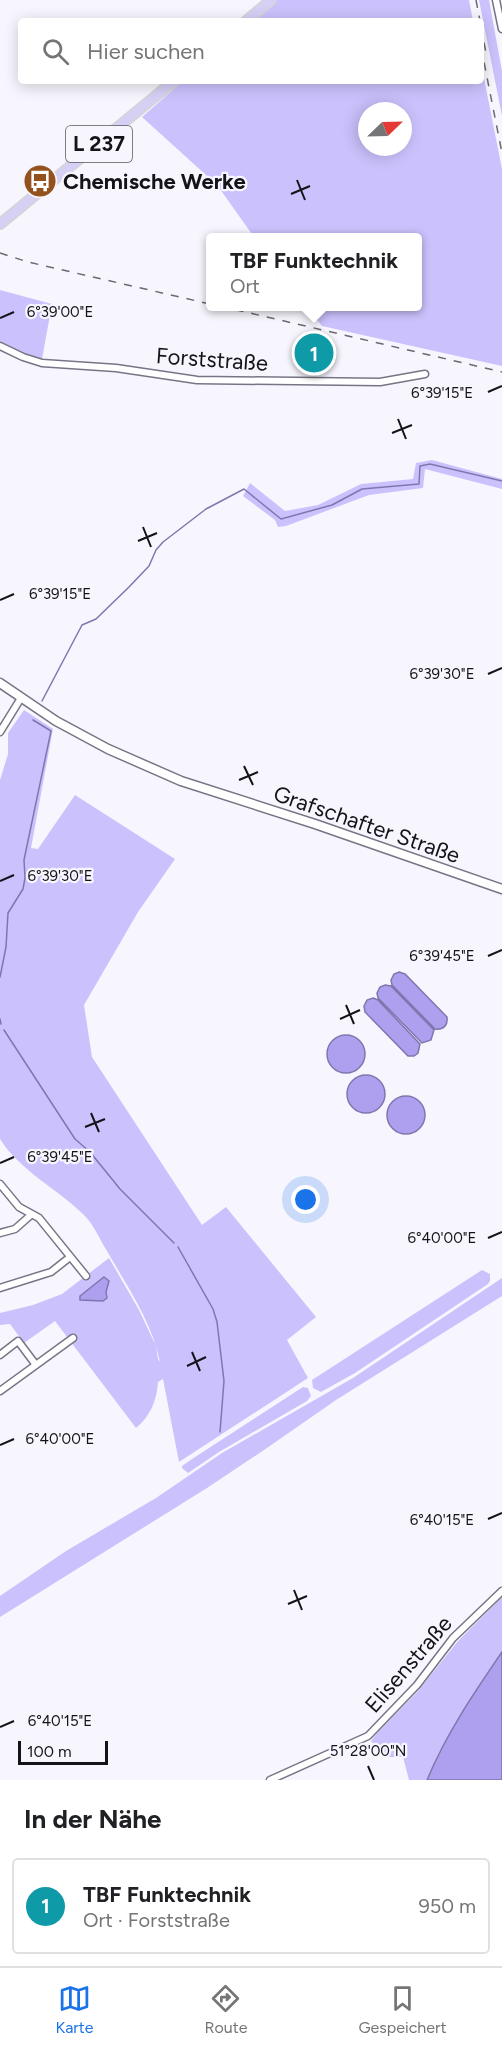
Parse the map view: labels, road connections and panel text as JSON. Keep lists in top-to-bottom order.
{
  "streets": {
    "main road": ["L 237", "Grafschafter Straße"],
    "street": ["Forststraße", "Elisenstraße"]
  },
  "places": {
    "bus stop": ["Chemische Werke"]
  },
  "scale_bar": "100 m",
  "north": "top right",
  "page": {
    "search": "Hier suchen",
    "popup": ["TBF Funktechnik", "Ort"],
    "pins": "1",
    "scale": "100 m",
    "heading": "In der Nähe",
    "list": [
      {
        "mark": "1",
        "name": "TBF Funktechnik",
        "note": "Ort · Forststraße",
        "value": "950 m"
      }
    ],
    "nav": ["Karte", "Route", "Gespeichert"]
  },
  "coordinates": [
    "6°39'00\"E",
    "6°39'15\"E",
    "6°39'30\"E",
    "6°39'45\"E",
    "6°40'00\"E",
    "6°40'15\"E",
    "51°28'00\"N"
  ]
}
